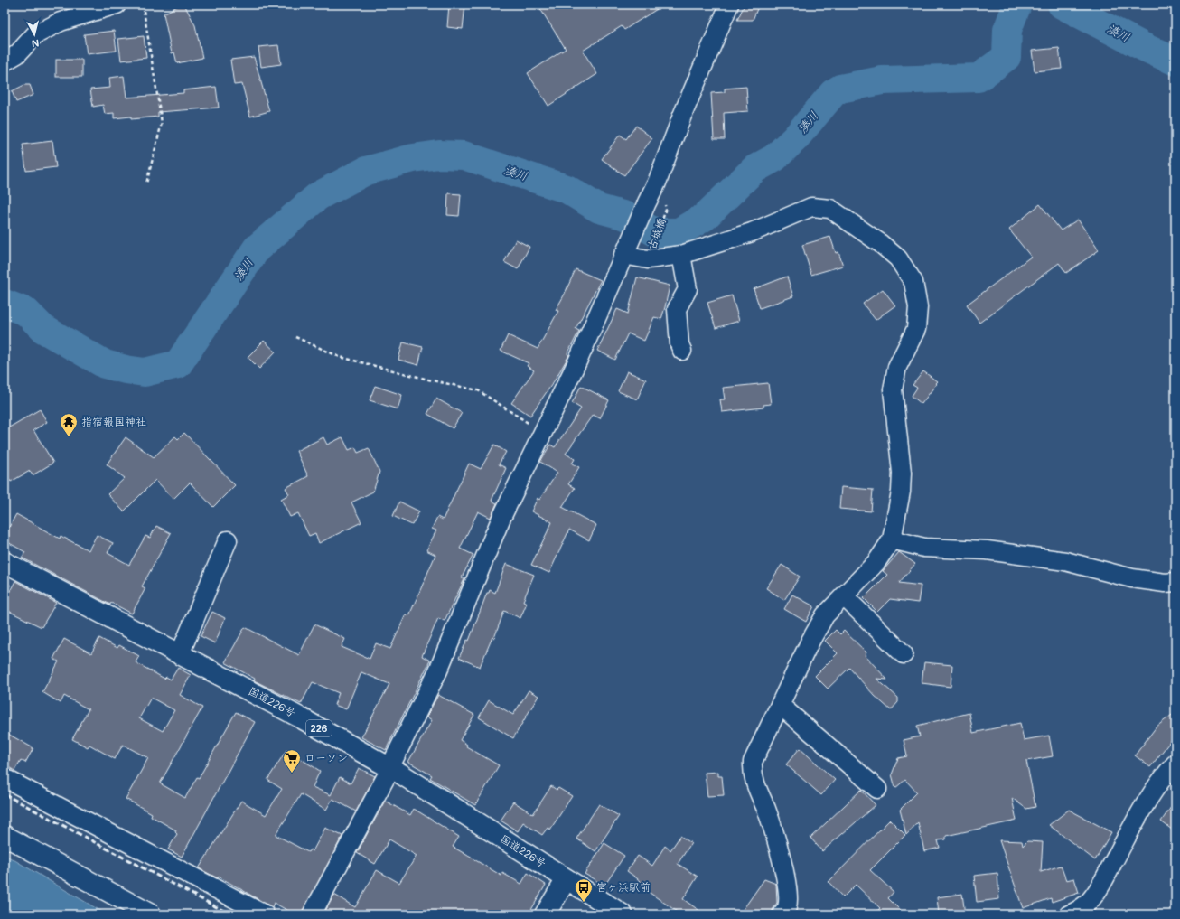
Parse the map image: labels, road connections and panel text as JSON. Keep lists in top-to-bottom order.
{
  "streets": {
    "main road": ["国道226号", "226"],
    "street": ["古城橋"]
  },
  "crossings": [
    ["古城橋", "国道226号"]
  ],
  "water": ["湊川"],
  "places": {
    "temple": ["指宿報国神社"],
    "supermarket": ["ローソン"],
    "bus stop": ["宮ヶ浜駅前"]
  },
  "north": "bottom"
}
